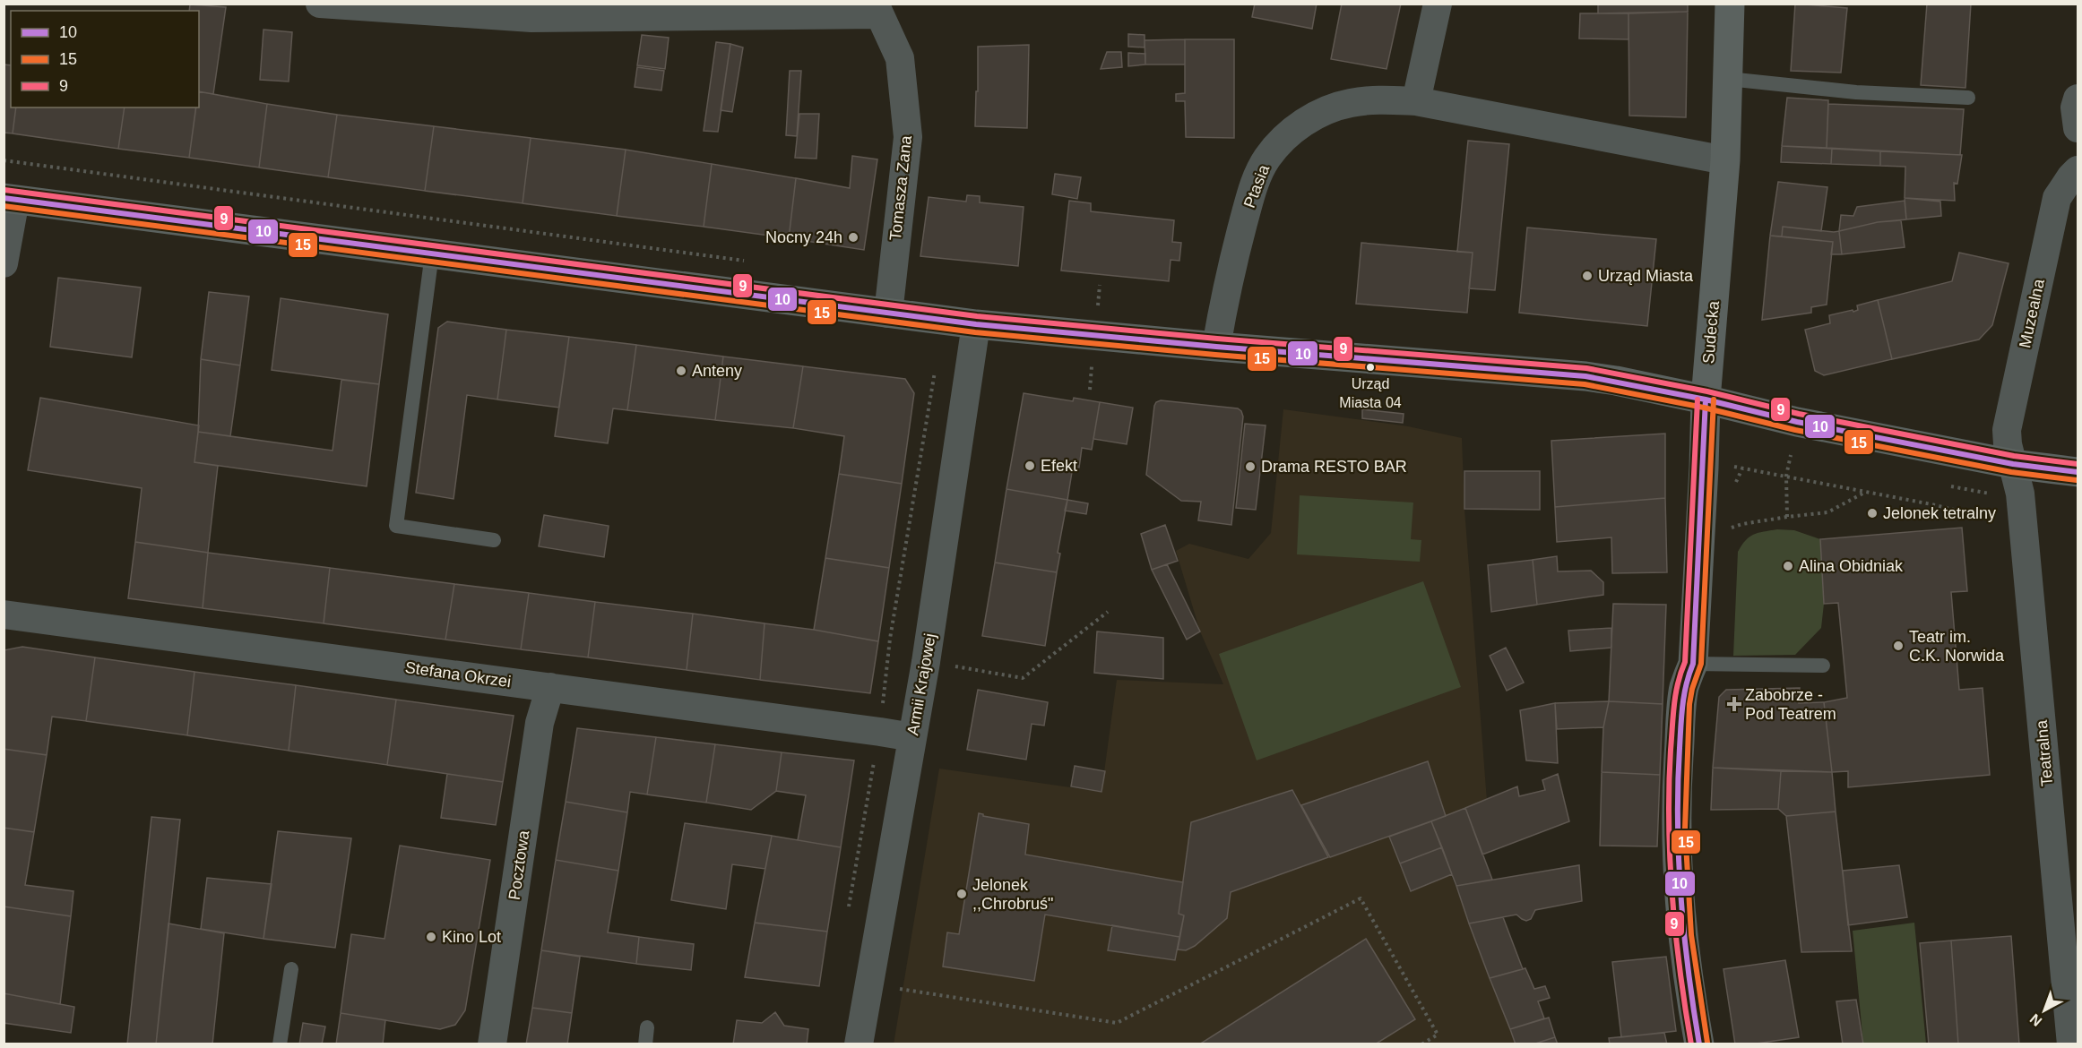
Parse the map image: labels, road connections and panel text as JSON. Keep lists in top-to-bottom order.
{
  "streets": {
    "street": [
      "Ptasia",
      "Tomasza Zana",
      "Muzealna",
      "Sudecka",
      "Stefana Okrzei",
      "Armii Krajowej",
      "Teatralna",
      "Pocztowa"
    ]
  },
  "crossings": [
    ["Ptasia", "Sudecka"],
    ["Muzealna", "Teatralna"],
    ["Stefana Okrzei", "Armii Krajowej"],
    ["Stefana Okrzei", "Pocztowa"]
  ],
  "places": {
    "other": [
      "Nocny 24h",
      "Urząd Miasta",
      "Urząd Miasta 04",
      "Anteny",
      "Efekt",
      "Drama RESTO BAR",
      "Jelonek tetralny",
      "Alina Obidniak",
      "Teatr im. C.K. Norwida",
      "Jelonek ,,Chrobruś\"",
      "Kino Lot"
    ],
    "health": ["Zabobrze - Pod Teatrem"]
  },
  "lines": ["transit line 9", "transit line 10", "transit line 15"],
  "legend": ["10", "15", "9"],
  "north": "bottom left"
}
